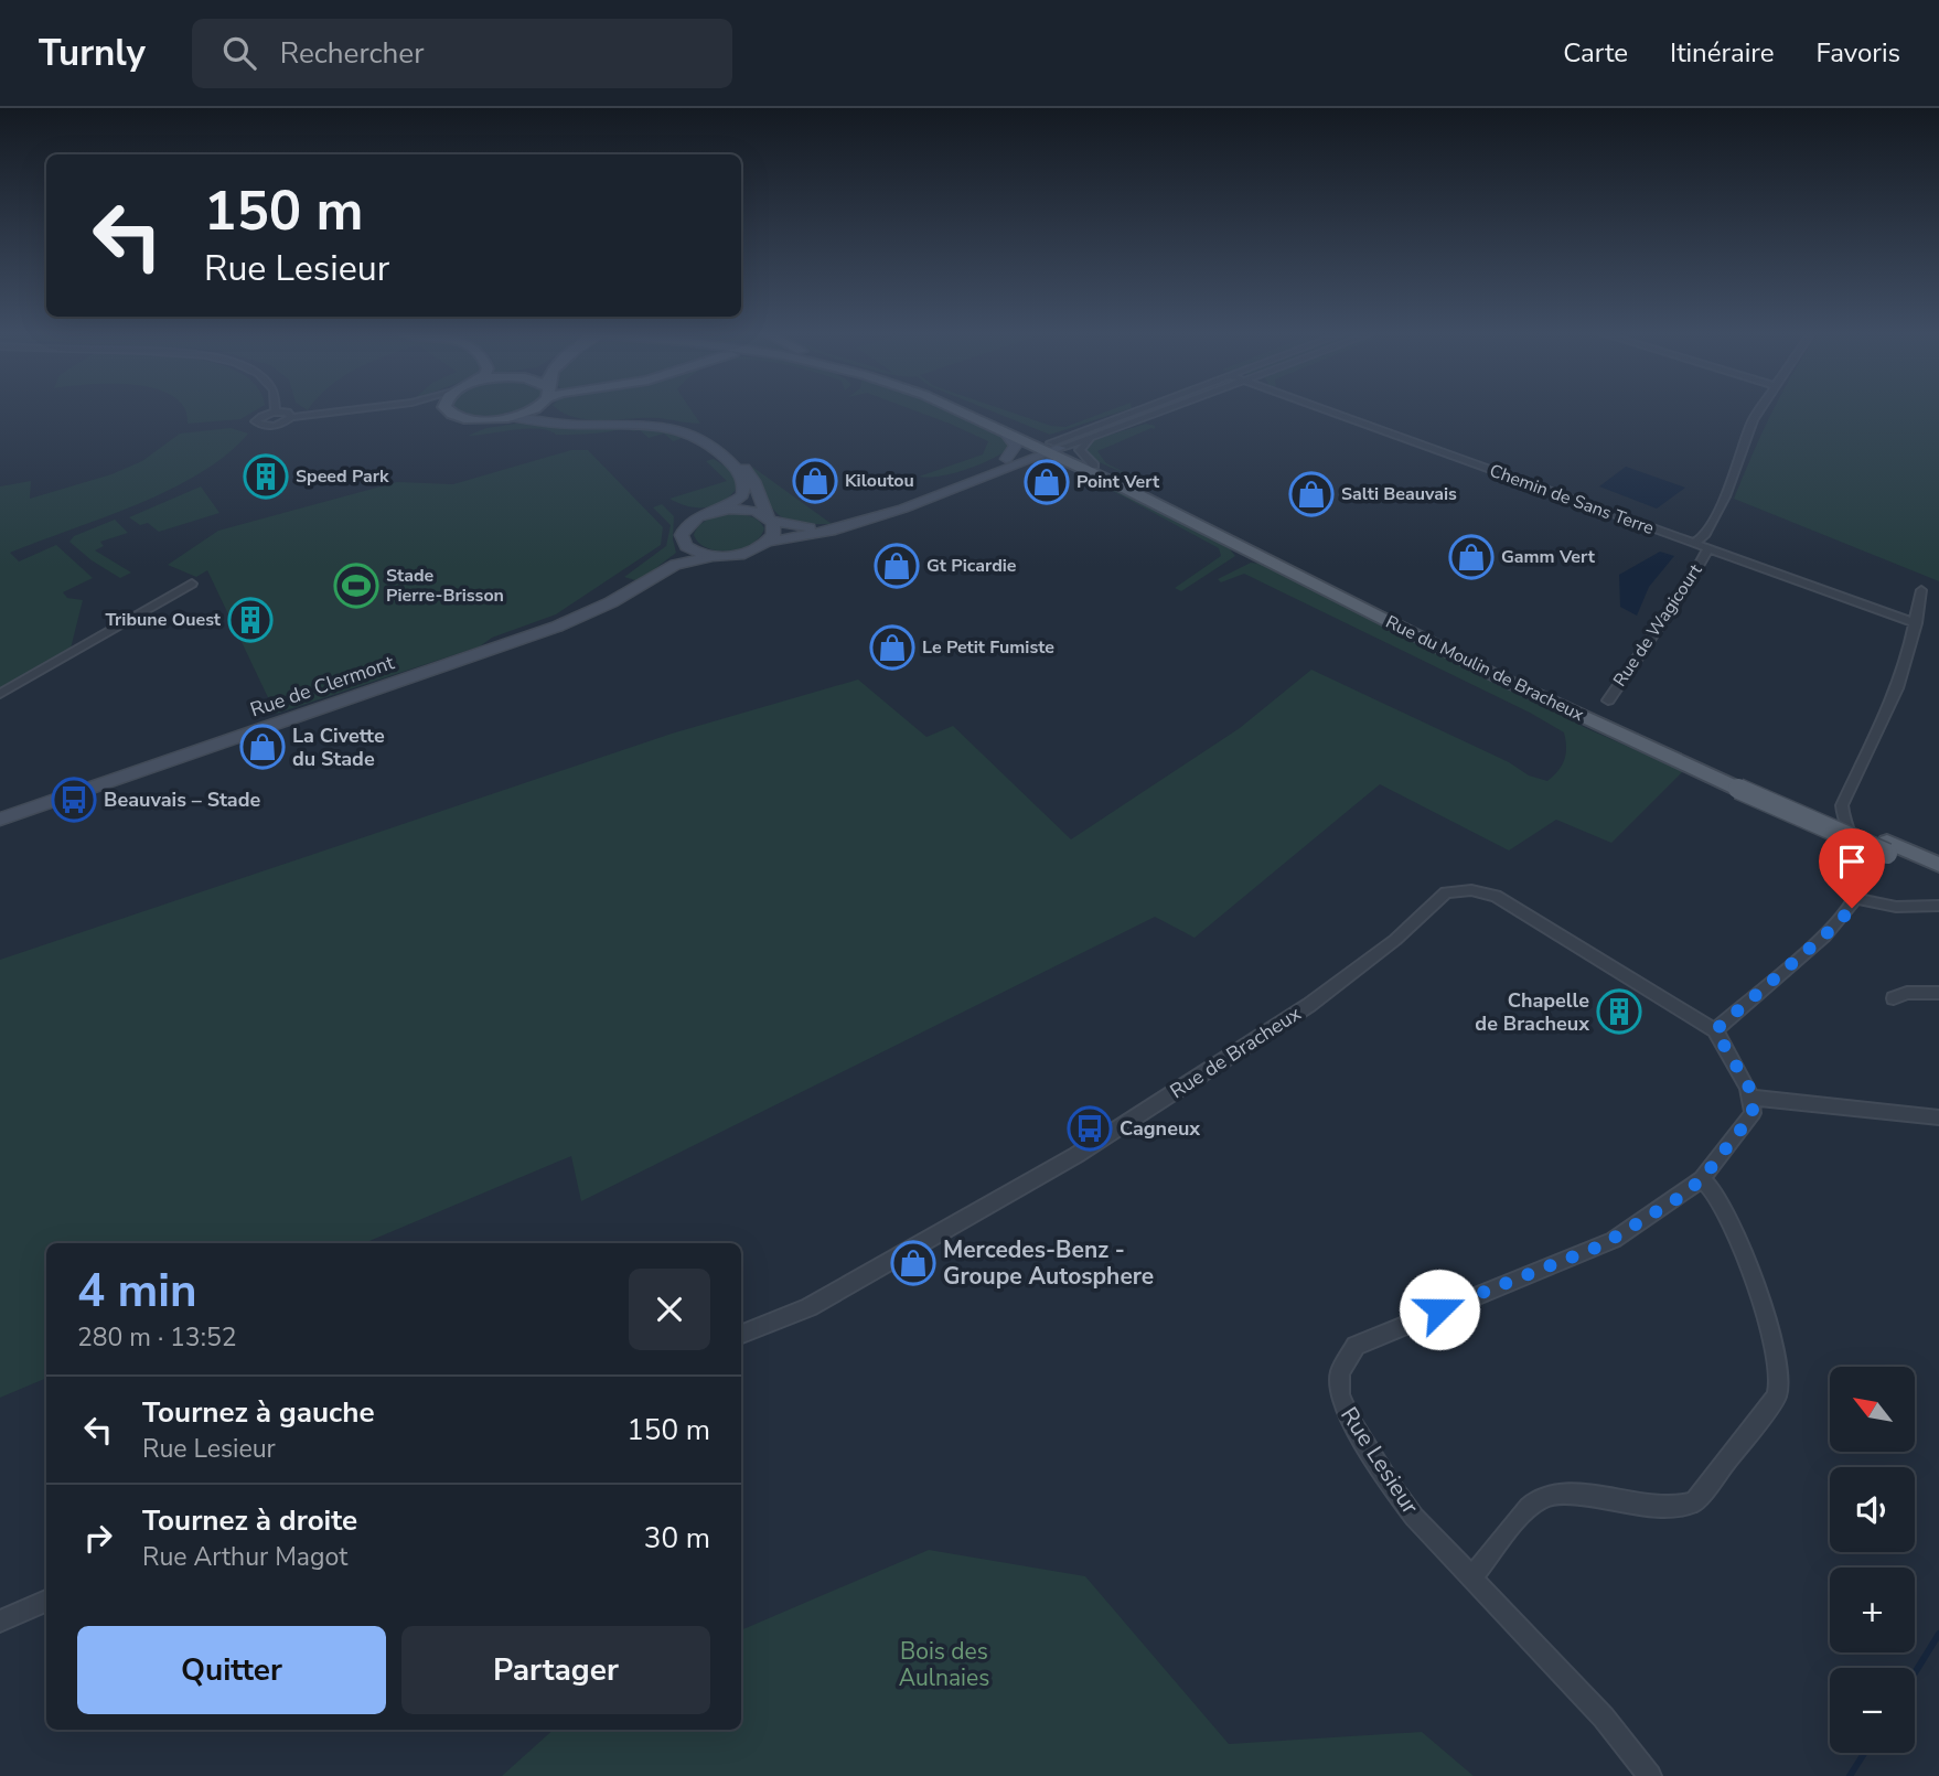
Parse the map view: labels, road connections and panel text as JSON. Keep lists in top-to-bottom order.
{
  "streets": {
    "main road": ["Rue du Moulin de Bracheux", "Rue de Clermont"],
    "street": [
      "Chemin de Sans Terre",
      "Rue de Wagicourt",
      "Rue de Bracheux",
      "Rue Lesieur"
    ]
  },
  "crossings": [
    ["Chemin de Sans Terre", "Rue de Wagicourt"]
  ],
  "parks": ["Bois des Aulnaies"],
  "places": {
    "building": ["Speed Park", "Tribune Ouest", "Chapelle de Bracheux"],
    "shop": [
      "Kiloutou",
      "Point Vert",
      "Salti Beauvais",
      "Gamm Vert",
      "Gt Picardie",
      "Le Petit Fumiste",
      "La Civette du Stade",
      "Mercedes-Benz - Groupe Autosphere"
    ],
    "sports": ["Stade Pierre-Brisson"],
    "bus stop": ["Beauvais – Stade", "Cagneux"]
  },
  "north": "top left",
  "page": {
    "header": "Turnly",
    "search": "Rechercher",
    "nav": ["Carte", "Itinéraire", "Favoris"],
    "turn": ["150 m", "Rue Lesieur"],
    "heading": ["4 min", "280 m · 13:52"],
    "map_buttons": ["+", "−"],
    "list": [
      {
        "name": "Tournez à gauche",
        "note": "Rue Lesieur",
        "value": "150 m"
      },
      {
        "name": "Tournez à droite",
        "note": "Rue Arthur Magot",
        "value": "30 m"
      }
    ],
    "buttons": ["Quitter", "Partager"]
  }
}
